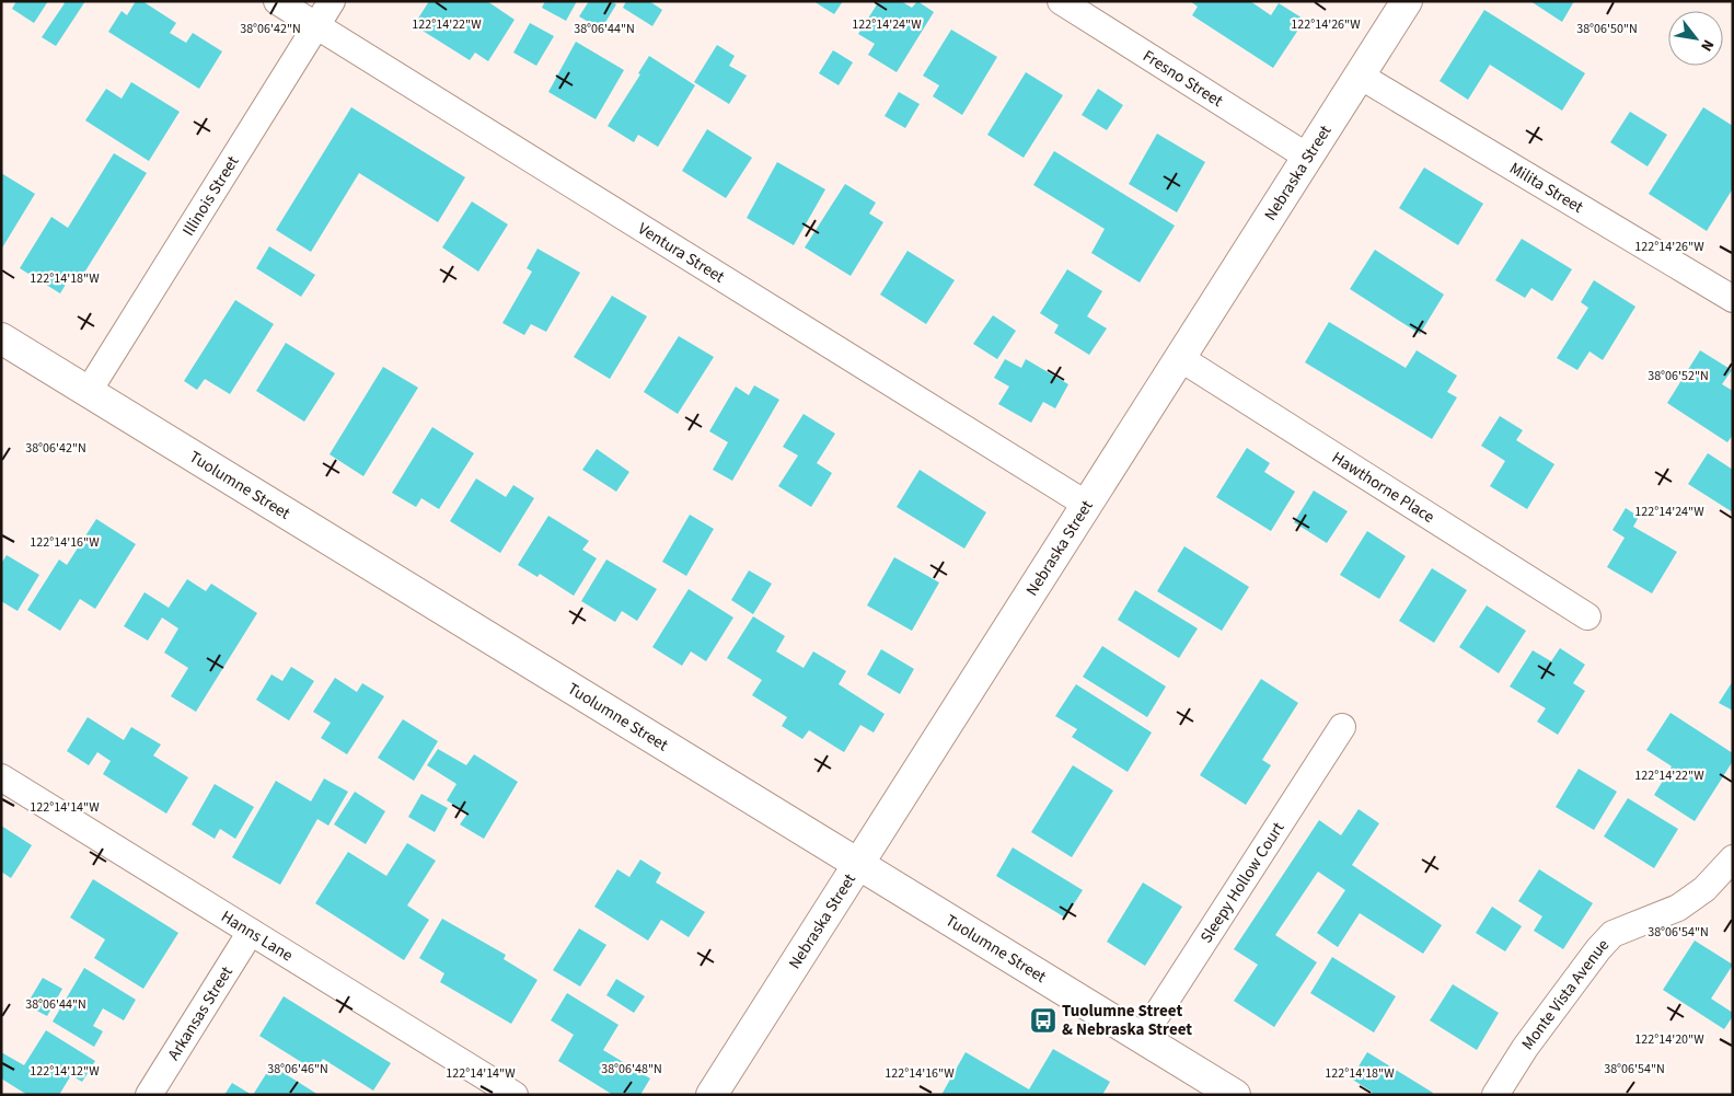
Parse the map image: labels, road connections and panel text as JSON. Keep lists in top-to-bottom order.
{
  "streets": {
    "main road": ["Nebraska Street", "Tuolumne Street"],
    "street": [
      "Fresno Street",
      "Milita Street",
      "Illinois Street",
      "Ventura Street",
      "Hawthorne Place",
      "Sleepy Hollow Court",
      "Hanns Lane",
      "Monte Vista Avenue",
      "Arkansas Street"
    ]
  },
  "crossings": [
    ["Fresno Street", "Nebraska Street"],
    ["Nebraska Street", "Milita Street"],
    ["Nebraska Street", "Ventura Street"],
    ["Nebraska Street", "Tuolumne Street"],
    ["Nebraska Street", "Hawthorne Place"],
    ["Illinois Street", "Ventura Street"],
    ["Illinois Street", "Tuolumne Street"],
    ["Tuolumne Street", "Sleepy Hollow Court"],
    ["Hanns Lane", "Arkansas Street"]
  ],
  "places": {
    "bus stop": ["Tuolumne Street & Nebraska Street"]
  },
  "north": "bottom right",
  "coordinates": [
    "122°14'22\"W",
    "122°14'24\"W",
    "122°14'26\"W",
    "38°06'42\"N",
    "38°06'50\"N",
    "38°06'44\"N",
    "122°14'18\"W",
    "38°06'52\"N",
    "122°14'16\"W",
    "122°14'14\"W",
    "38°06'54\"N",
    "122°14'20\"W",
    "38°06'46\"N",
    "38°06'48\"N",
    "122°14'12\"W"
  ]
}
